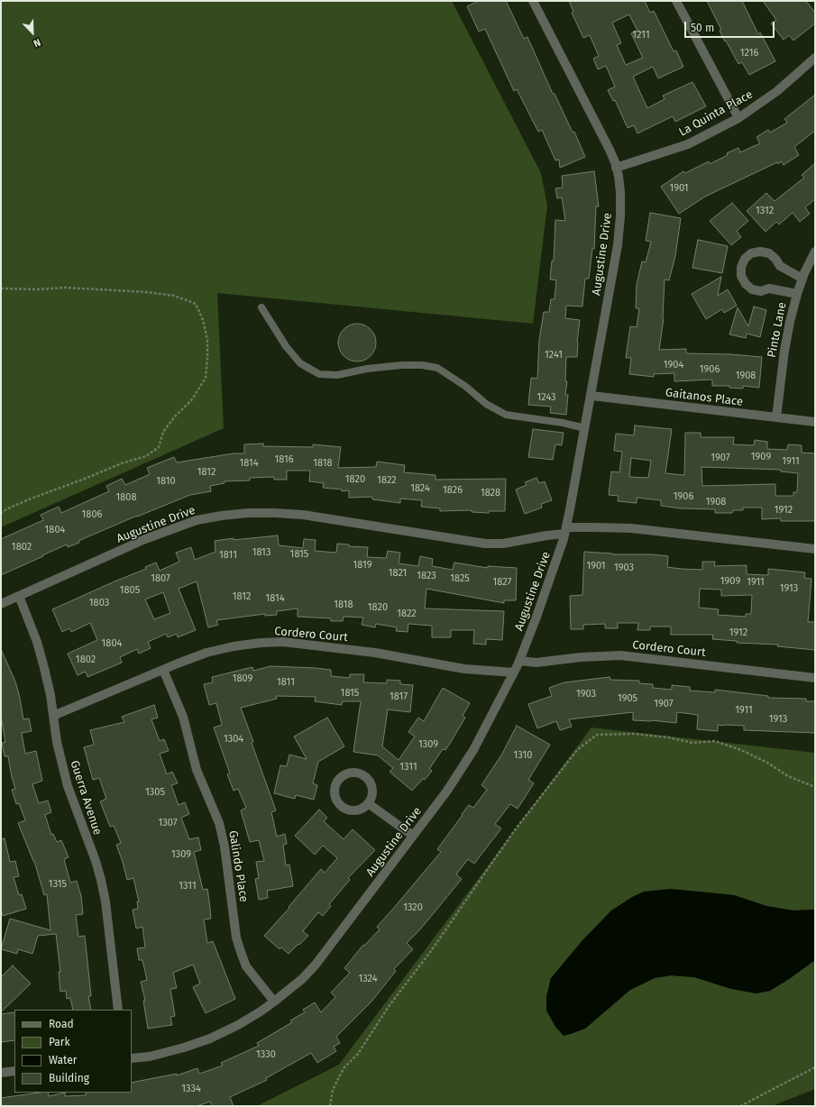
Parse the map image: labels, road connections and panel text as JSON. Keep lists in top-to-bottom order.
{
  "streets": {
    "street": [
      "La Quinta Place",
      "Augustine Drive",
      "Pinto Lane",
      "Gaitanos Place",
      "Cordero Court",
      "Guerra Avenue",
      "Galindo Place"
    ]
  },
  "crossings": [
    ["La Quinta Place", "Augustine Drive"],
    ["Augustine Drive", "Gaitanos Place"],
    ["Augustine Drive", "Cordero Court"],
    ["Augustine Drive", "Guerra Avenue"],
    ["Augustine Drive", "Galindo Place"],
    ["Pinto Lane", "Gaitanos Place"],
    ["Cordero Court", "Guerra Avenue"],
    ["Cordero Court", "Galindo Place"]
  ],
  "house_numbers": [
    "1211",
    "1216",
    "1901",
    "1312",
    "1241",
    "1904",
    "1906",
    "1908",
    "1243",
    "1909",
    "1907",
    "1816",
    "1911",
    "1814",
    "1818",
    "1812",
    "1820",
    "1822",
    "1810",
    "1824",
    "1826",
    "1828",
    "1906",
    "1808",
    "1908",
    "1912",
    "1806",
    "1804",
    "1802",
    "1813",
    "1815",
    "1811",
    "1819",
    "1901",
    "1903",
    "1821",
    "1823",
    "1807",
    "1825",
    "1909",
    "1827",
    "1911",
    "1913",
    "1805",
    "1812",
    "1814",
    "1803",
    "1818",
    "1820",
    "1822",
    "1912",
    "1804",
    "1802",
    "1809",
    "1811",
    "1815",
    "1903",
    "1817",
    "1905",
    "1907",
    "1911",
    "1913",
    "1304",
    "1309",
    "1310",
    "1311",
    "1305",
    "1307",
    "1309",
    "1315",
    "1311",
    "1320",
    "1324",
    "1330",
    "1334"
  ],
  "legend": [
    "Road",
    "Park",
    "Water",
    "Building"
  ],
  "scale_bar": "50 m",
  "north": "bottom right"
}
